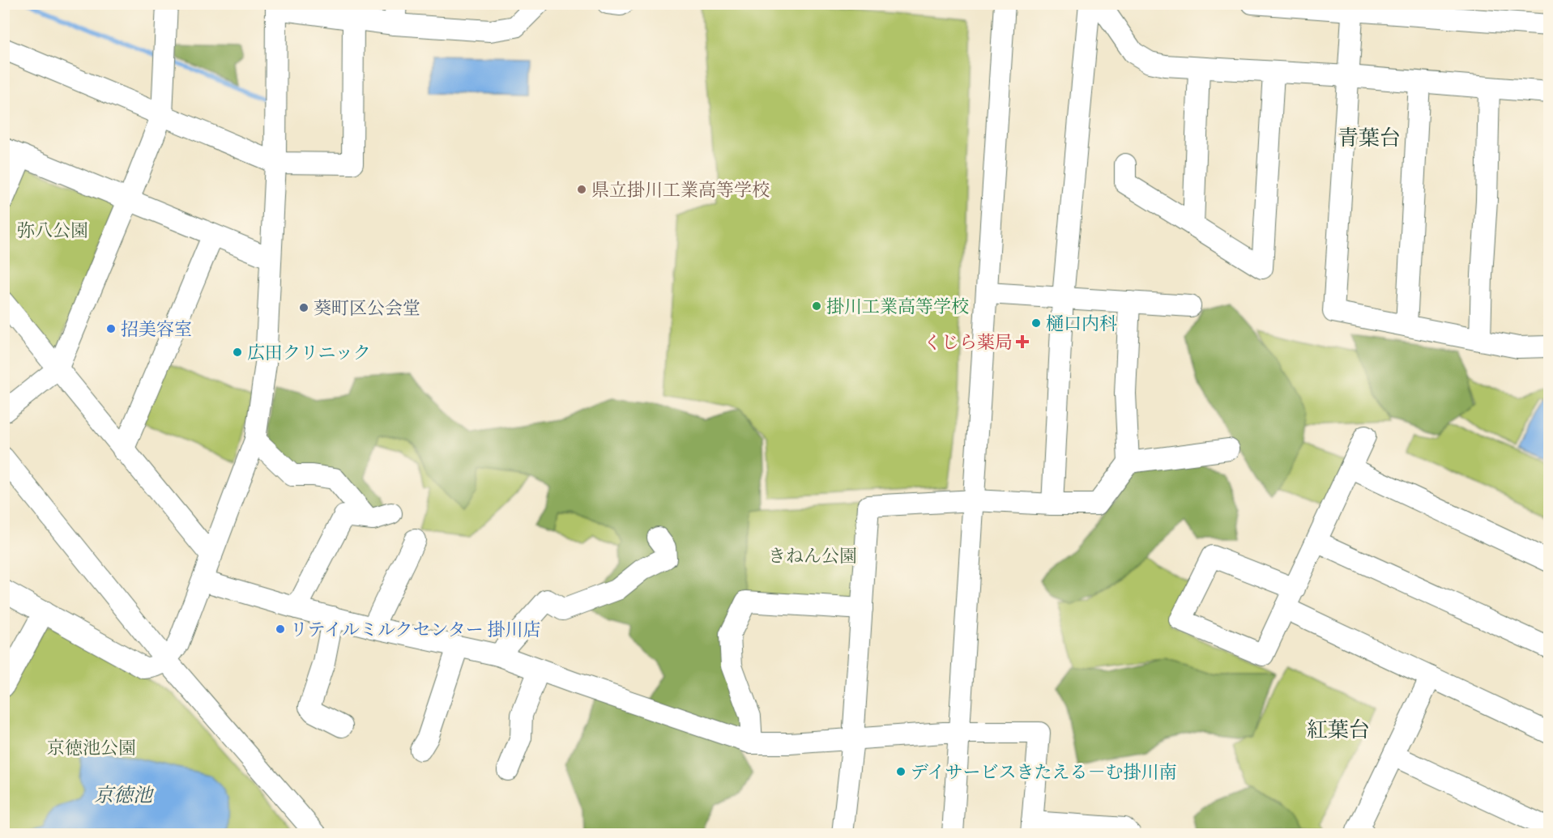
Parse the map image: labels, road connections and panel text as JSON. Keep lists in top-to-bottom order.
{
  "districts": ["青葉台", "紅葉台"],
  "water": ["京徳池"],
  "parks": ["弥八公園", "きねん公園", "京徳池公園"],
  "places": {
    "other": [
      "県立掛川工業高等学校",
      "掛川工業高等学校",
      "葵町区公会堂",
      "樋口内科",
      "招美容室",
      "広田クリニック",
      "リテイルミルクセンター 掛川店",
      "デイサービスきたえる－む掛川南"
    ],
    "health": ["くじら薬局"]
  }
}
